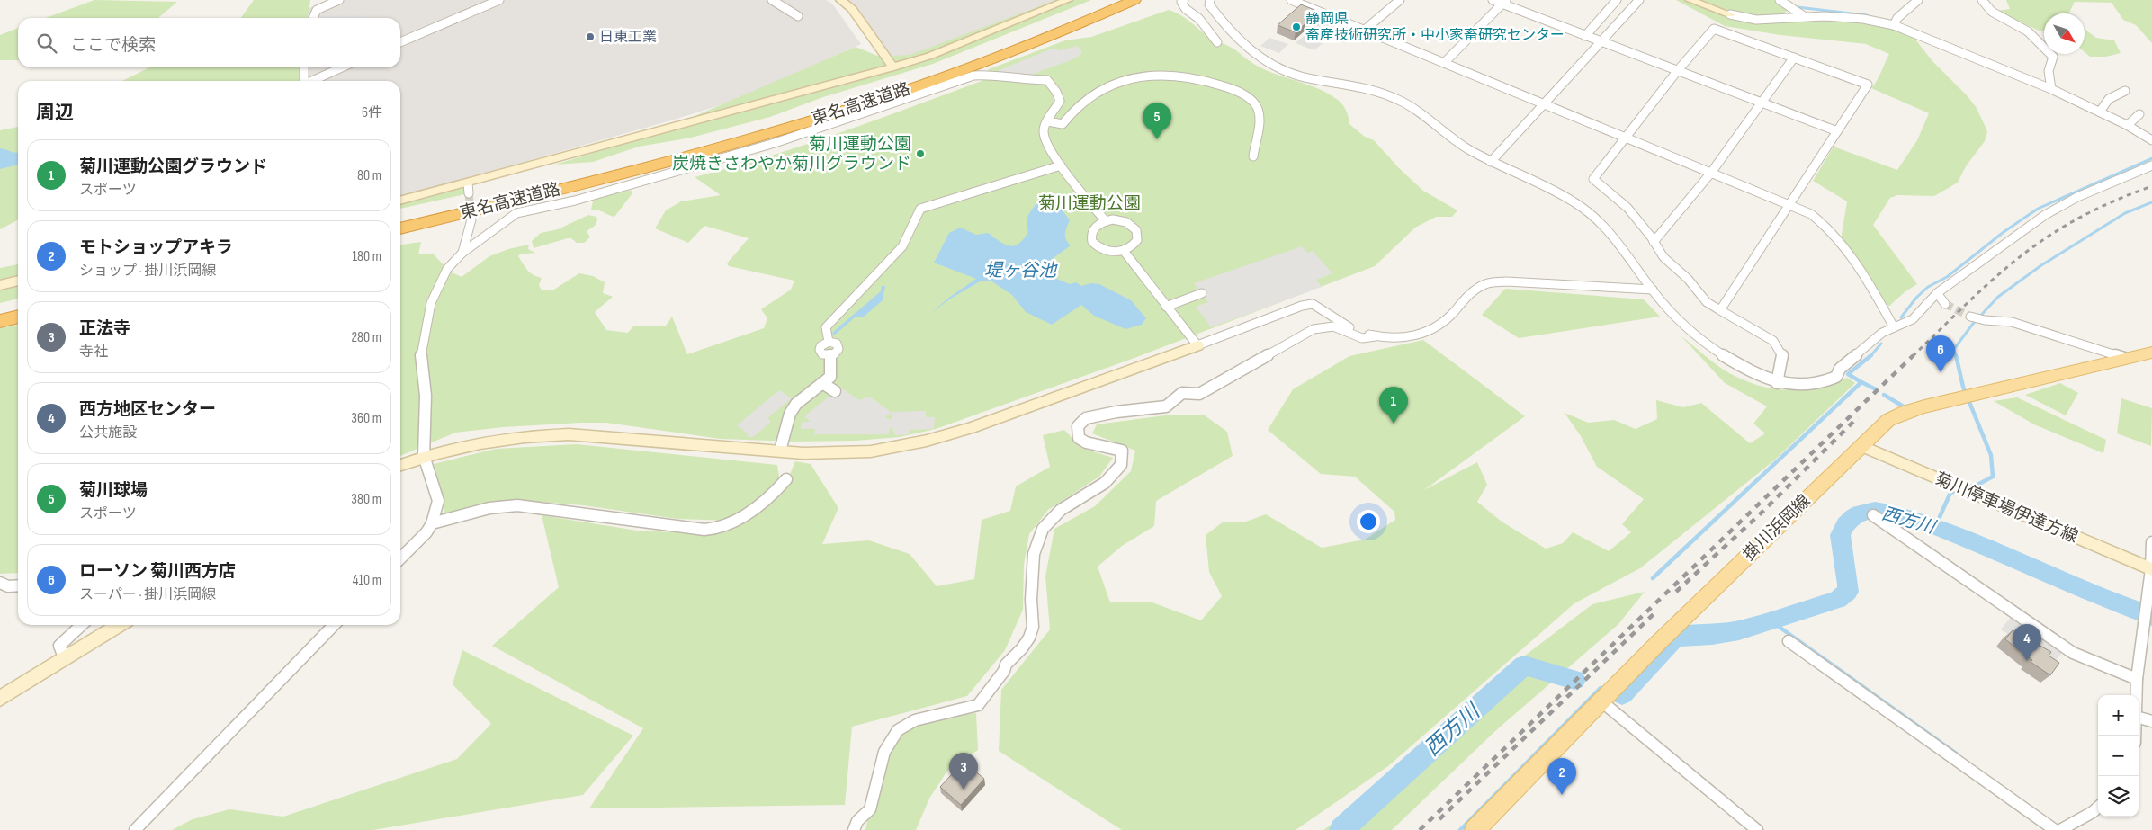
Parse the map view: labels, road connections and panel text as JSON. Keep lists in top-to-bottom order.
{
  "streets": {
    "highway": ["東名高速道路"],
    "main road": ["掛川浜岡線"],
    "street": ["菊川停車場伊達方線"]
  },
  "crossings": [
    ["菊川停車場伊達方線", "掛川浜岡線"]
  ],
  "water": ["堤ヶ谷池", "西方川"],
  "parks": ["菊川運動公園"],
  "places": ["静岡県 畜産技術研究所・中小家畜研究センター", "日東工業", "菊川運動公園 炭焼きさわやか菊川グラウンド"],
  "north": "bottom right",
  "page": {
    "search": "ここで検索",
    "heading": ["周辺", "6件"],
    "pins": [
      "5",
      "6",
      "1",
      "4",
      "3",
      "2"
    ],
    "list": [
      {
        "mark": "1",
        "name": "菊川運動公園グラウンド",
        "note": "スポーツ",
        "value": "80 m"
      },
      {
        "mark": "2",
        "name": "モトショップアキラ",
        "note": "ショップ · 掛川浜岡線",
        "value": "180 m"
      },
      {
        "mark": "3",
        "name": "正法寺",
        "note": "寺社",
        "value": "280 m"
      },
      {
        "mark": "4",
        "name": "西方地区センター",
        "note": "公共施設",
        "value": "360 m"
      },
      {
        "mark": "5",
        "name": "菊川球場",
        "note": "スポーツ",
        "value": "380 m"
      },
      {
        "mark": "6",
        "name": "ローソン 菊川西方店",
        "note": "スーパー · 掛川浜岡線",
        "value": "410 m"
      }
    ],
    "map_buttons": ["+", "−"]
  }
}
